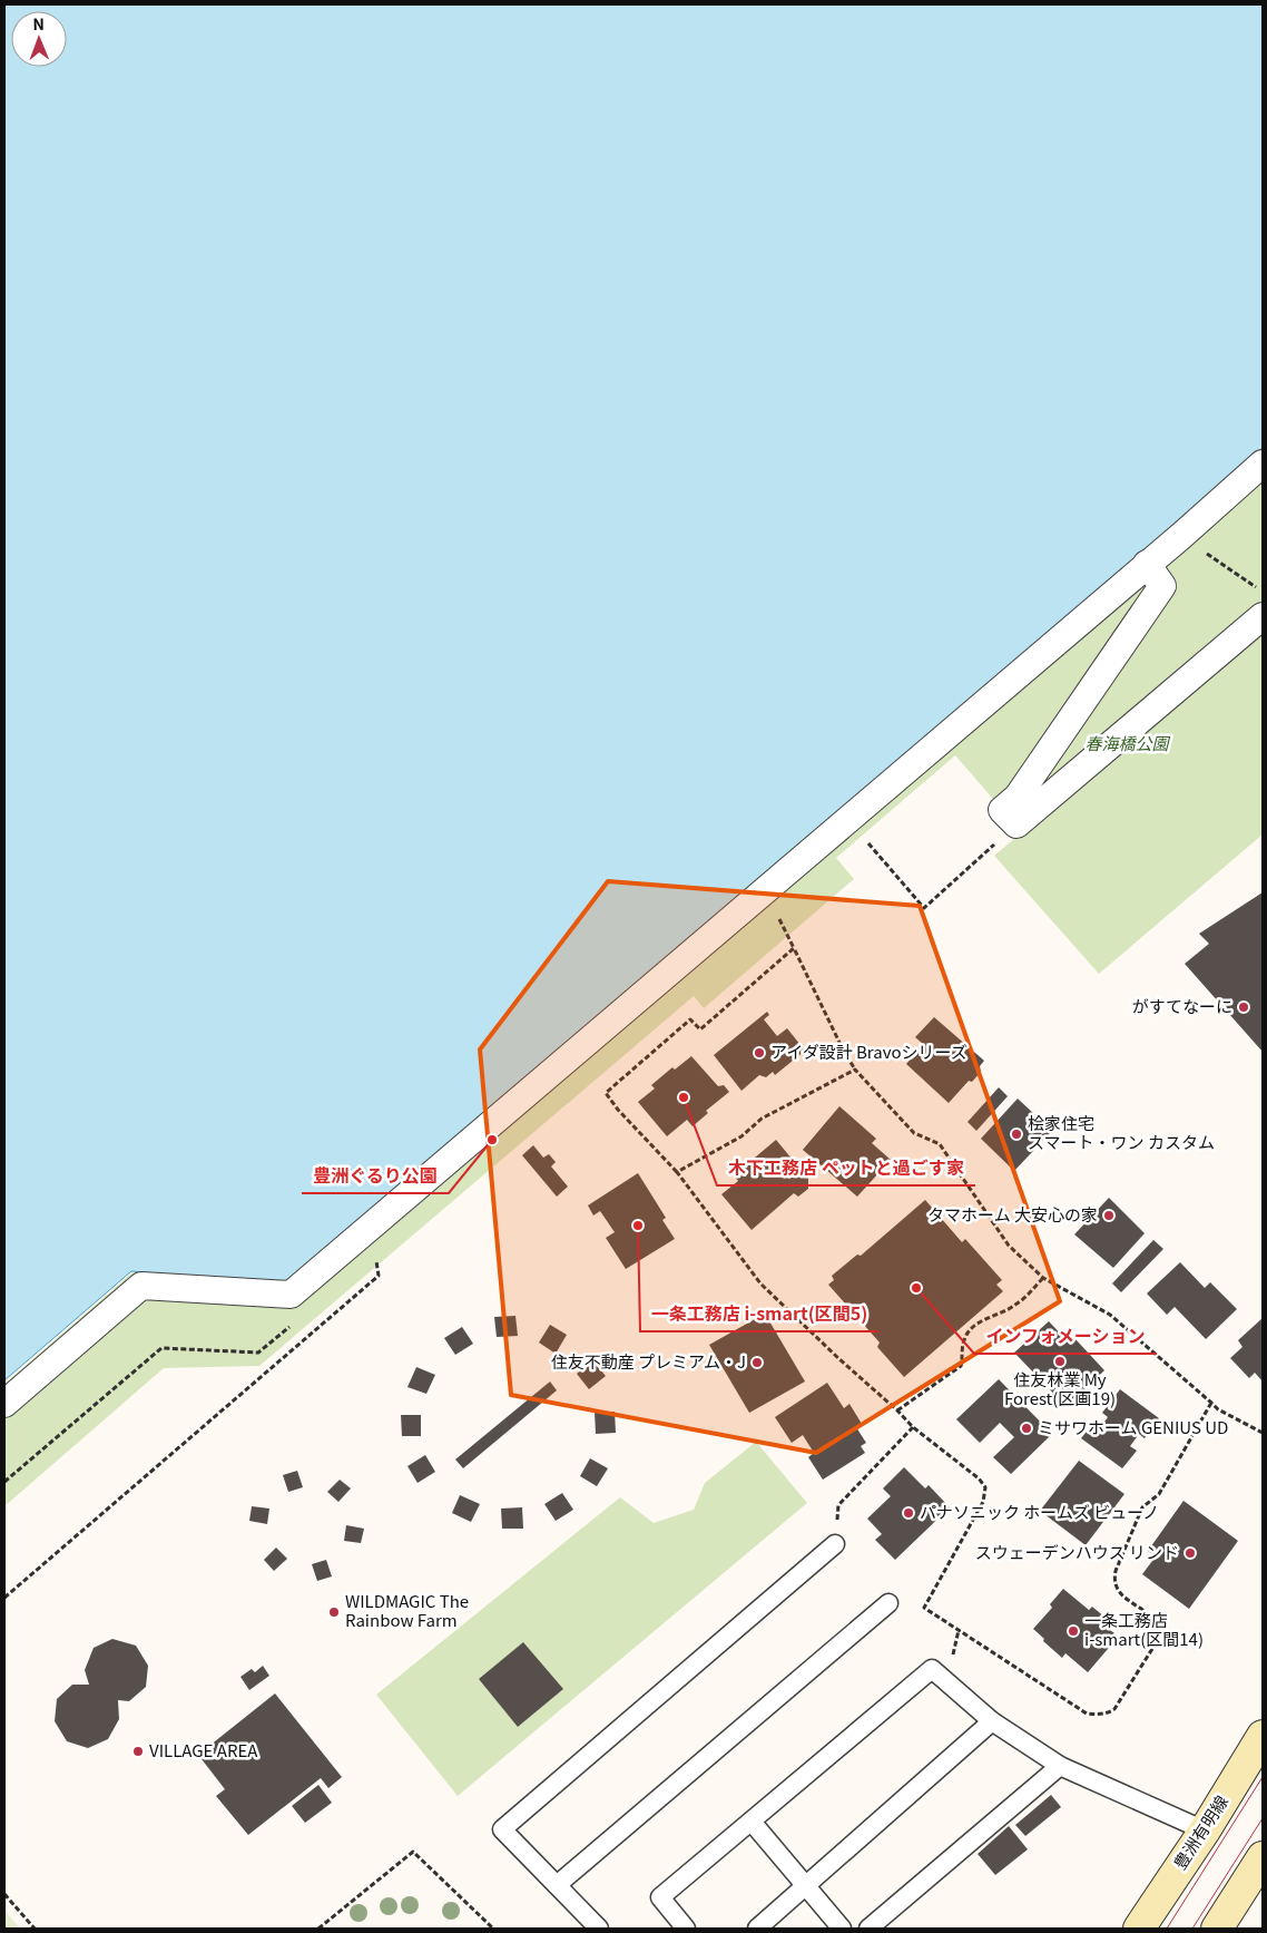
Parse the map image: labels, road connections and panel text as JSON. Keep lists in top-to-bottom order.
{
  "streets": {
    "main road": ["豊洲有明線"]
  },
  "parks": ["春海橋公園"],
  "places": [
    "がすてなーに",
    "アイダ設計 Bravoシリーズ",
    "木下工務店 ペットと過ごす家",
    "桧家住宅 スマート・ワン カスタム",
    "豊洲ぐるり公園",
    "タマホーム 大安心の家",
    "一条工務店 i-smart(区間5)",
    "インフォメーション",
    "住友林業 My Forest(区画19)",
    "住友不動産 プレミアム・J",
    "ミサワホーム GENIUS UD",
    "パナソニック ホームズ ビューノ",
    "スウェーデンハウス リンド",
    "WILDMAGIC The Rainbow Farm",
    "一条工務店 i-smart(区間14)",
    "VILLAGE AREA"
  ],
  "north": "top"
}
